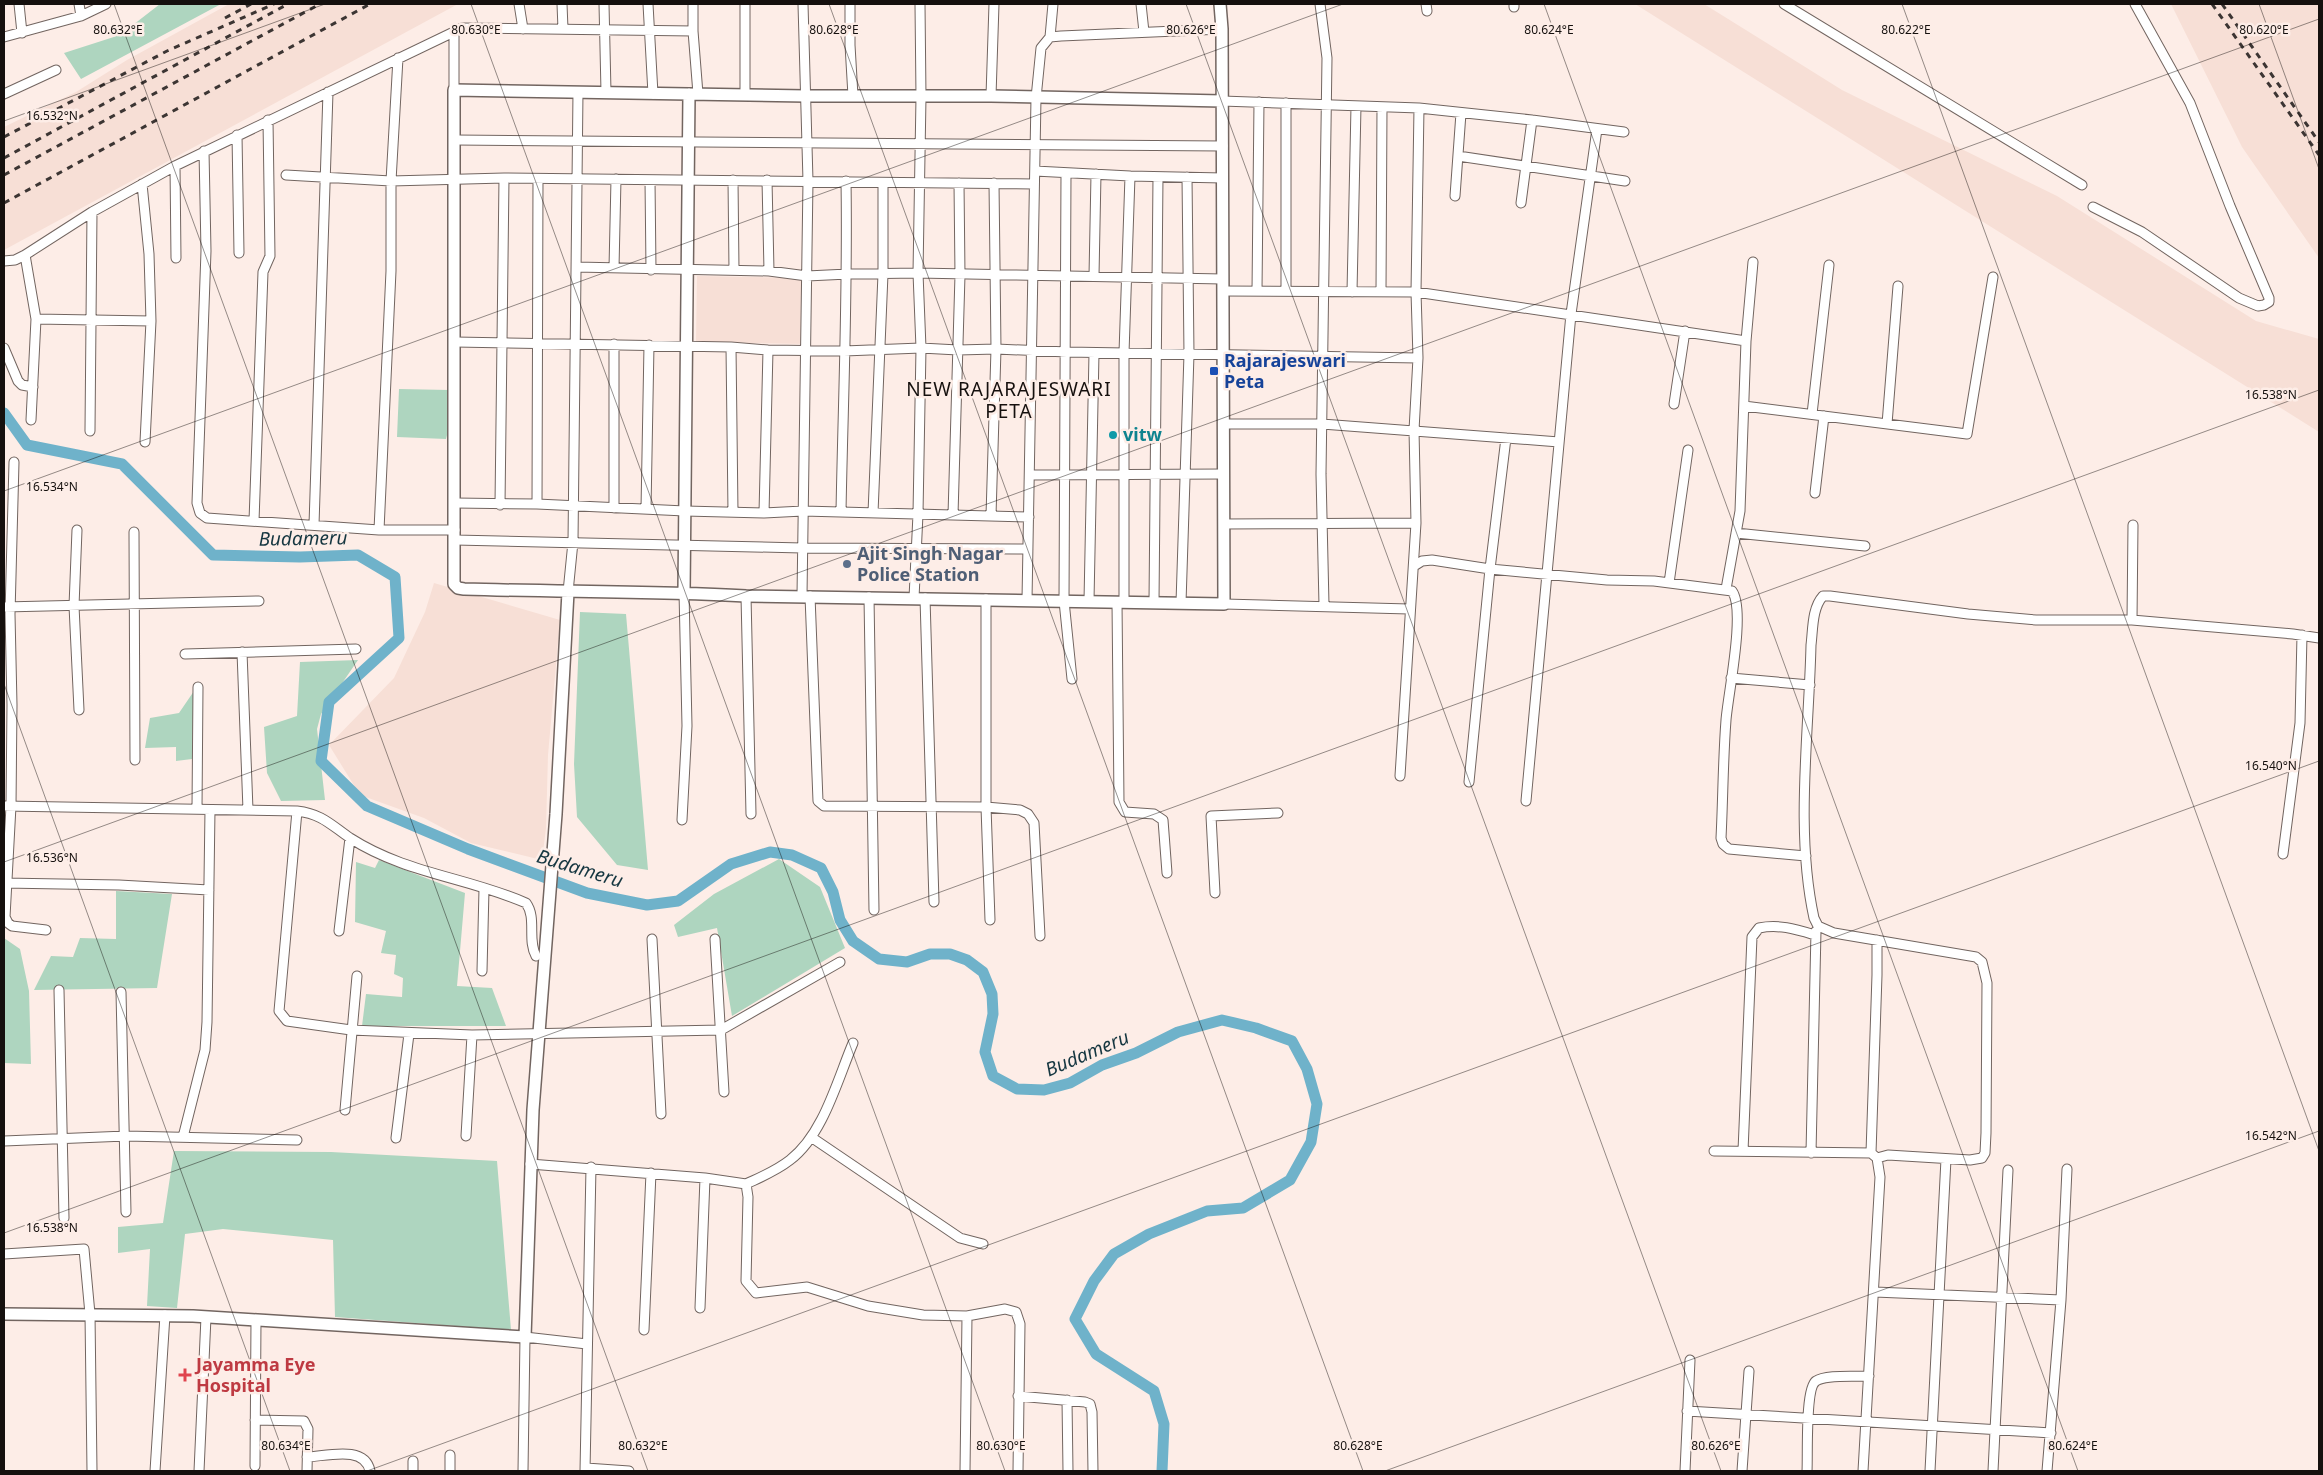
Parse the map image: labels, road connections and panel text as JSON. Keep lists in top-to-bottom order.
{
  "districts": ["NEW RAJARAJESWARI PETA"],
  "water": ["Budameru"],
  "places": {
    "transit": ["Rajarajeswari Peta"],
    "other": ["vitw", "Ajit Singh Nagar Police Station"],
    "health": ["Jayamma Eye Hospital"]
  },
  "coordinates": [
    "80.632°E",
    "80.630°E",
    "80.628°E",
    "80.626°E",
    "80.624°E",
    "80.622°E",
    "80.620°E",
    "16.532°N",
    "16.538°N",
    "16.534°N",
    "16.540°N",
    "16.536°N",
    "16.542°N",
    "80.634°E"
  ]
}
